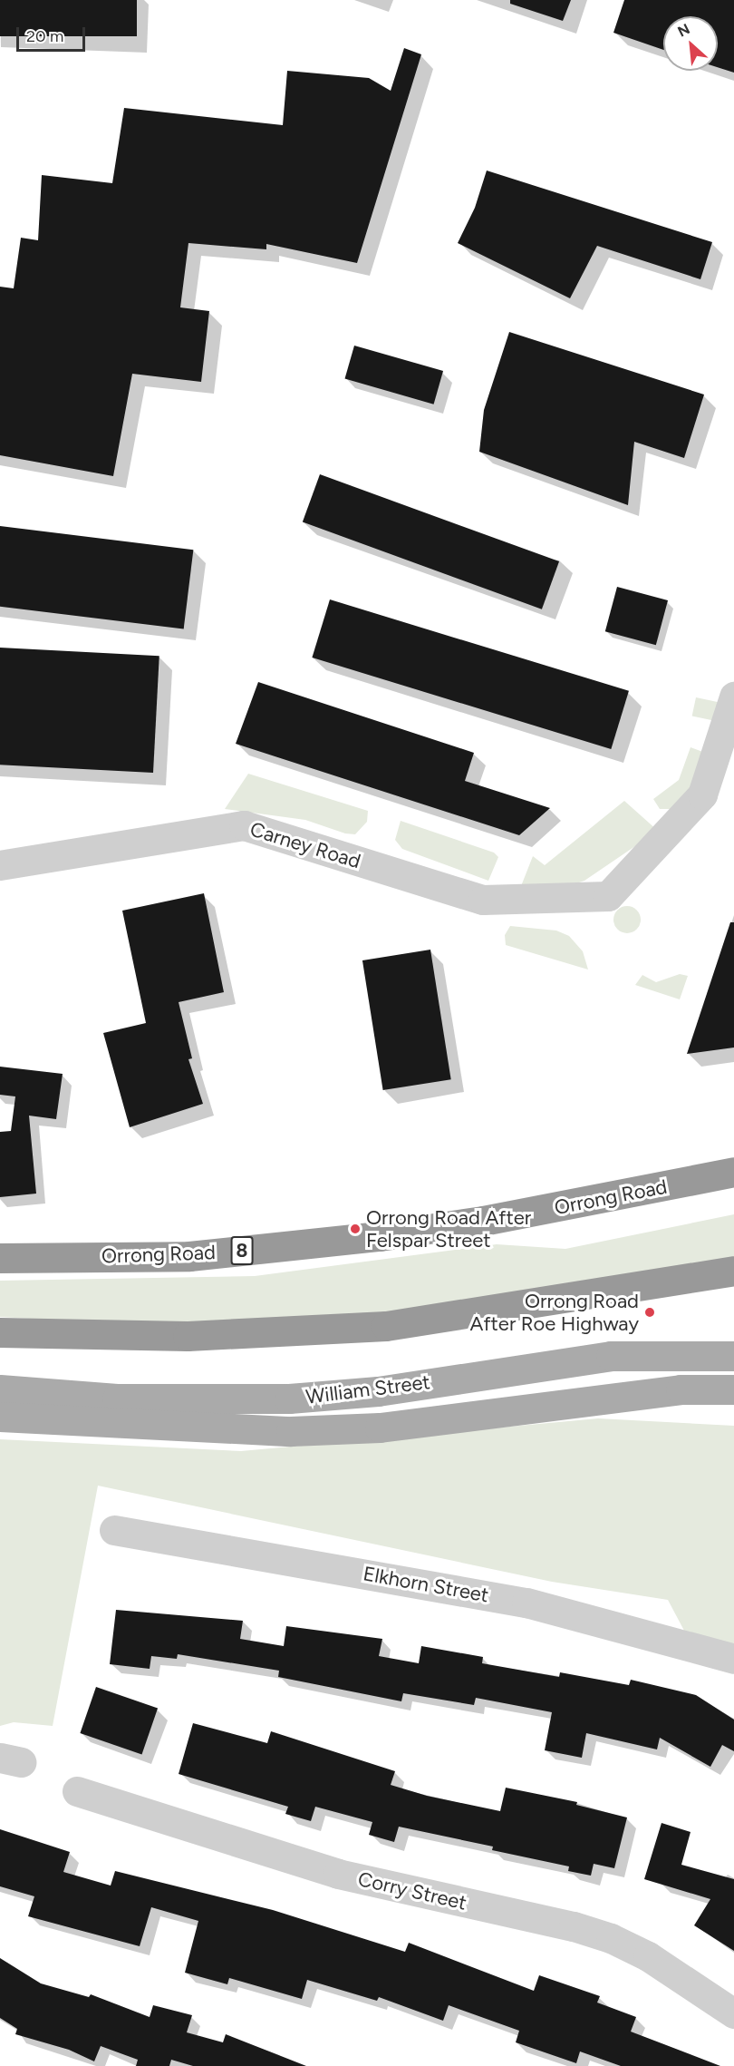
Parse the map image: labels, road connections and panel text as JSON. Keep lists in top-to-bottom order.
{
  "streets": {
    "highway": ["Orrong Road", "8"],
    "main road": ["William Street"],
    "street": ["Carney Road", "Elkhorn Street", "Corry Street"]
  },
  "places": ["Orrong Road After Felspar Street", "Orrong Road After Roe Highway"],
  "scale_bar": "20 m",
  "north": "top left"
}
